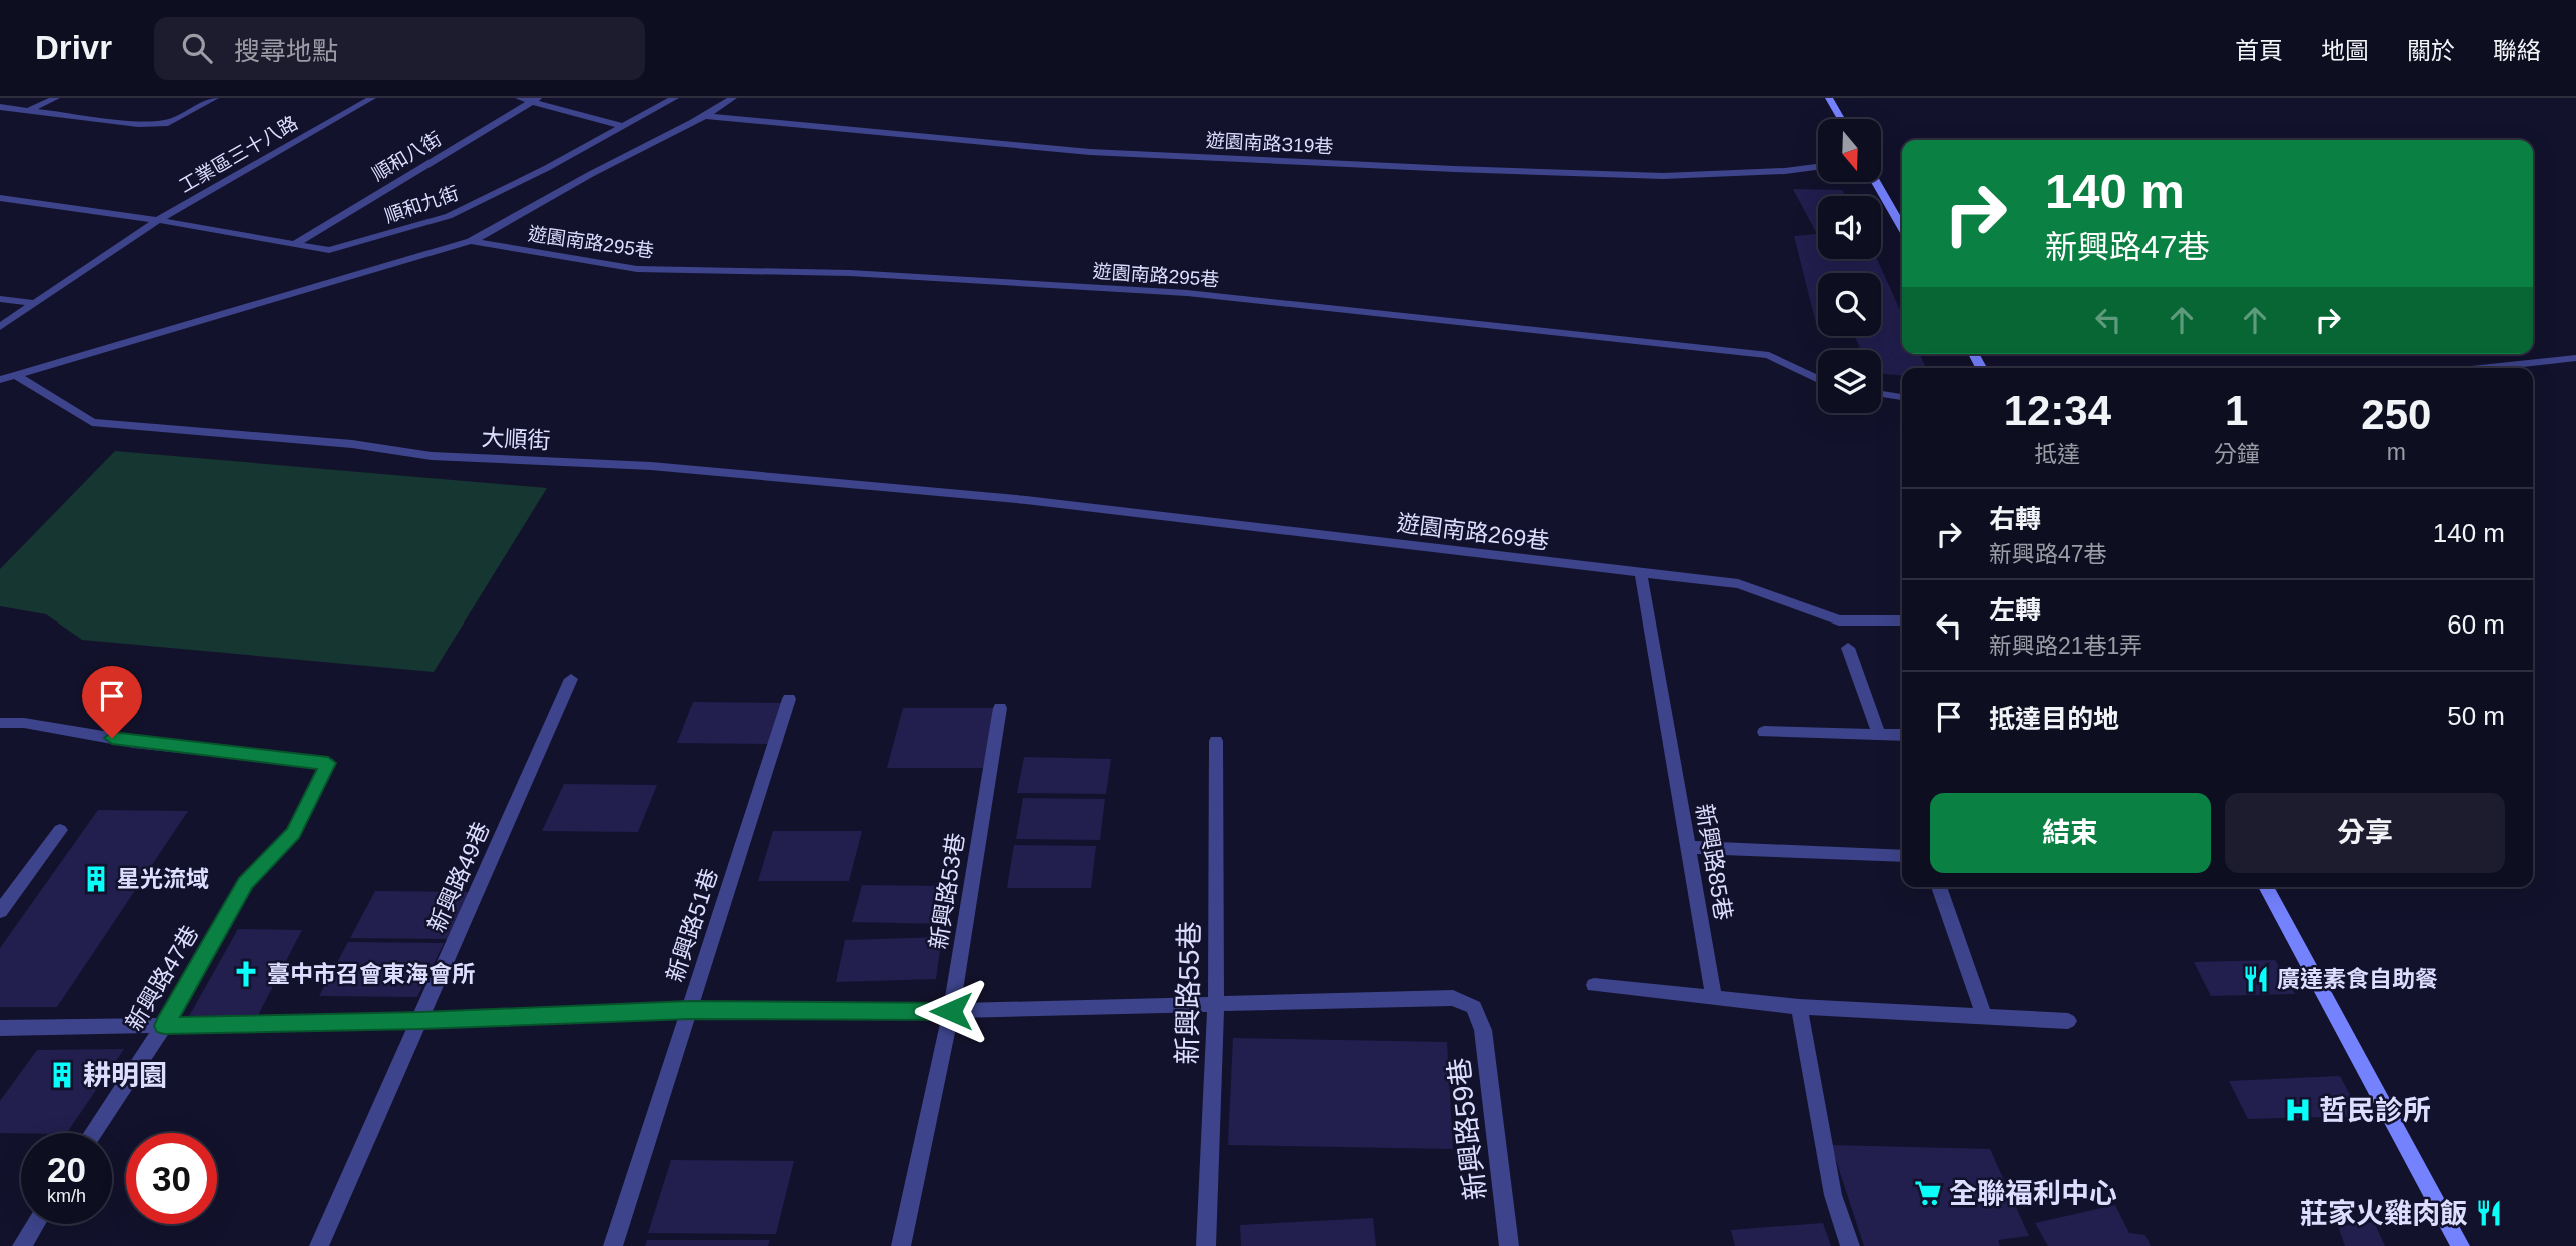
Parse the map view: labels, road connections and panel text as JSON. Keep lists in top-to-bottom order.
{
  "streets": {
    "street": [
      "遊園南路319巷",
      "工業區三十八路",
      "順和八街",
      "順和九街",
      "遊園南路295巷",
      "大順街",
      "遊園南路269巷",
      "新興路85巷",
      "新興路49巷",
      "新興路53巷",
      "新興路51巷",
      "新興路47巷",
      "新興路55巷",
      "新興路59巷"
    ]
  },
  "crossings": [
    ["工業區三十八路", "順和九街"],
    ["順和八街", "順和九街"],
    ["大順街", "遊園南路269巷"],
    ["遊園南路269巷", "新興路85巷"],
    ["新興路55巷", "新興路59巷"]
  ],
  "places": {
    "building": ["星光流域", "耕明園"],
    "church": ["臺中市召會東海會所"],
    "restaurant": ["廣達素食自助餐", "莊家火雞肉飯"],
    "hospital": ["哲民診所"],
    "supermarket": ["全聯福利中心"]
  },
  "north": "bottom",
  "page": {
    "header": "Drivr",
    "search": "搜尋地點",
    "nav": [
      "首頁",
      "地圖",
      "關於",
      "聯絡"
    ],
    "turn": ["140 m", "新興路47巷"],
    "eta": [
      "12:34",
      "抵達",
      "1",
      "分鐘",
      "250",
      "m"
    ],
    "list": [
      {
        "name": "右轉",
        "note": "新興路47巷",
        "value": "140 m"
      },
      {
        "name": "左轉",
        "note": "新興路21巷1弄",
        "value": "60 m"
      },
      {
        "name": "抵達目的地",
        "value": "50 m"
      }
    ],
    "buttons": ["結束", "分享"],
    "speed": "20 km/h",
    "limit": "30"
  }
}
